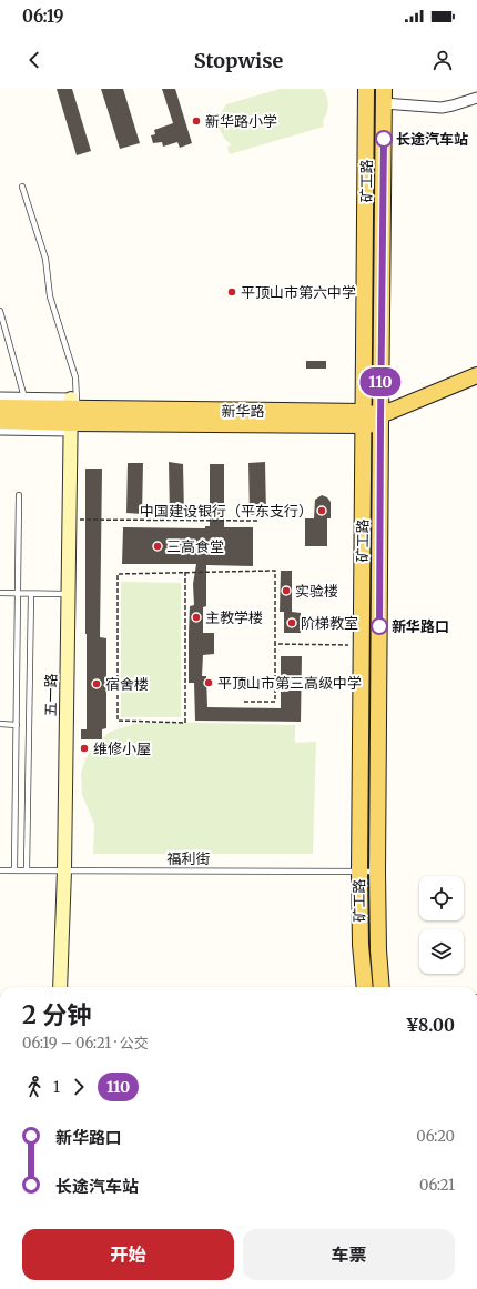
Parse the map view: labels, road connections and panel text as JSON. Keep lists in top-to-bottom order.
{
  "streets": {
    "main road": ["矿工路", "新华路"],
    "street": ["五一路"],
    "lane": ["福利街"]
  },
  "crossings": [
    ["矿工路", "新华路"],
    ["矿工路", "福利街"],
    ["新华路", "五一路"],
    ["五一路", "福利街"]
  ],
  "places": [
    "新华路小学",
    "长途汽车站",
    "平顶山市第六中学",
    "中国建设银行（平东支行）",
    "三高食堂",
    "实验楼",
    "主教学楼",
    "阶梯教室",
    "新华路口",
    "平顶山市第三高级中学",
    "宿舍楼",
    "维修小屋"
  ],
  "lines": ["bus line 110"],
  "page": {
    "status": "06:19",
    "header": "Stopwise",
    "on_map": "110",
    "heading": ["2 分钟", "06:19 – 06:21 · 公交", "¥8.00"],
    "legs": ["1", "110"],
    "list": [
      {
        "name": "新华路口",
        "value": "06:20"
      },
      {
        "name": "长途汽车站",
        "value": "06:21"
      }
    ],
    "buttons": ["开始", "车票"]
  }
}
